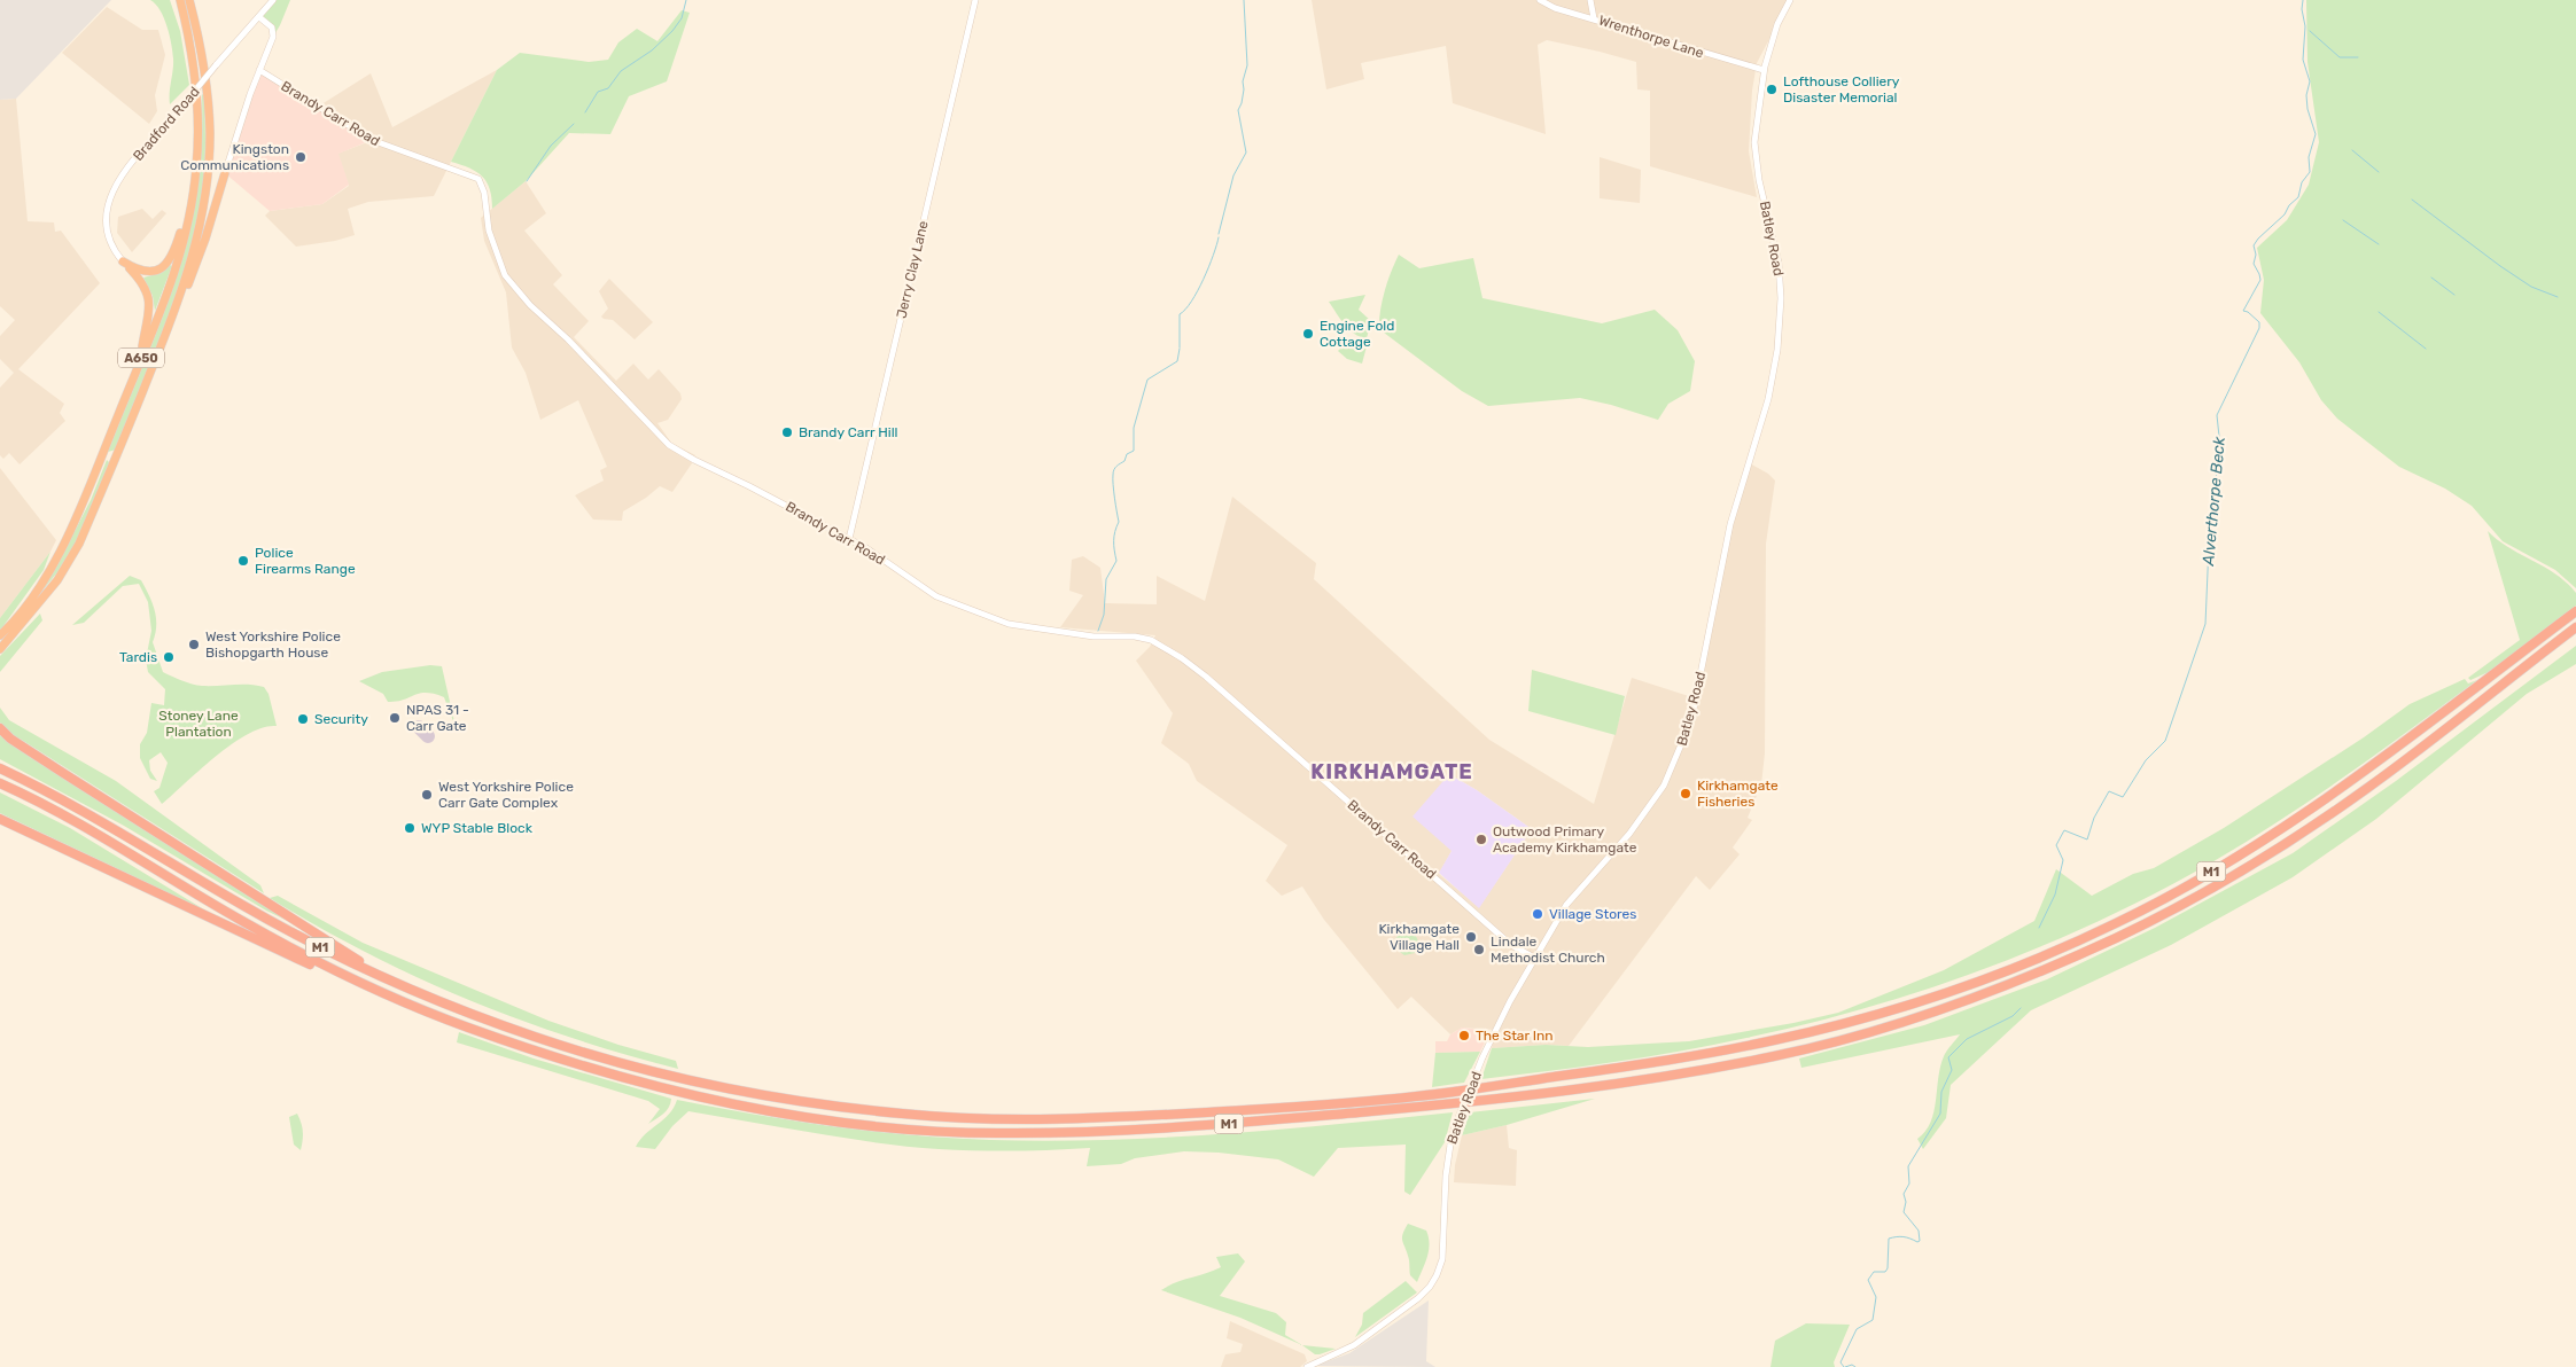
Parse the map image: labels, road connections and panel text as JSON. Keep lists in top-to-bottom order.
{
  "streets": {
    "highway": ["A650", "M1"],
    "street": [
      "Wrenthorpe Lane",
      "Brandy Carr Road",
      "Bradford Road",
      "Batley Road",
      "Jerry Clay Lane"
    ]
  },
  "crossings": [
    ["Wrenthorpe Lane", "Batley Road"],
    ["Brandy Carr Road", "Batley Road"],
    ["Brandy Carr Road", "Jerry Clay Lane"]
  ],
  "districts": ["KIRKHAMGATE"],
  "water": ["Alverthorpe Beck"],
  "parks": ["Stoney Lane Plantation"],
  "places": [
    "Lofthouse Colliery Disaster Memorial",
    "Kingston Communications",
    "Engine Fold Cottage",
    "Brandy Carr Hill",
    "Police Firearms Range",
    "West Yorkshire Police Bishopgarth House",
    "Tardis",
    "NPAS 31 - Carr Gate",
    "Security",
    "Kirkhamgate Fisheries",
    "West Yorkshire Police Carr Gate Complex",
    "WYP Stable Block",
    "Outwood Primary Academy Kirkhamgate",
    "Village Stores",
    "Kirkhamgate Village Hall",
    "Lindale Methodist Church",
    "The Star Inn"
  ]
}
